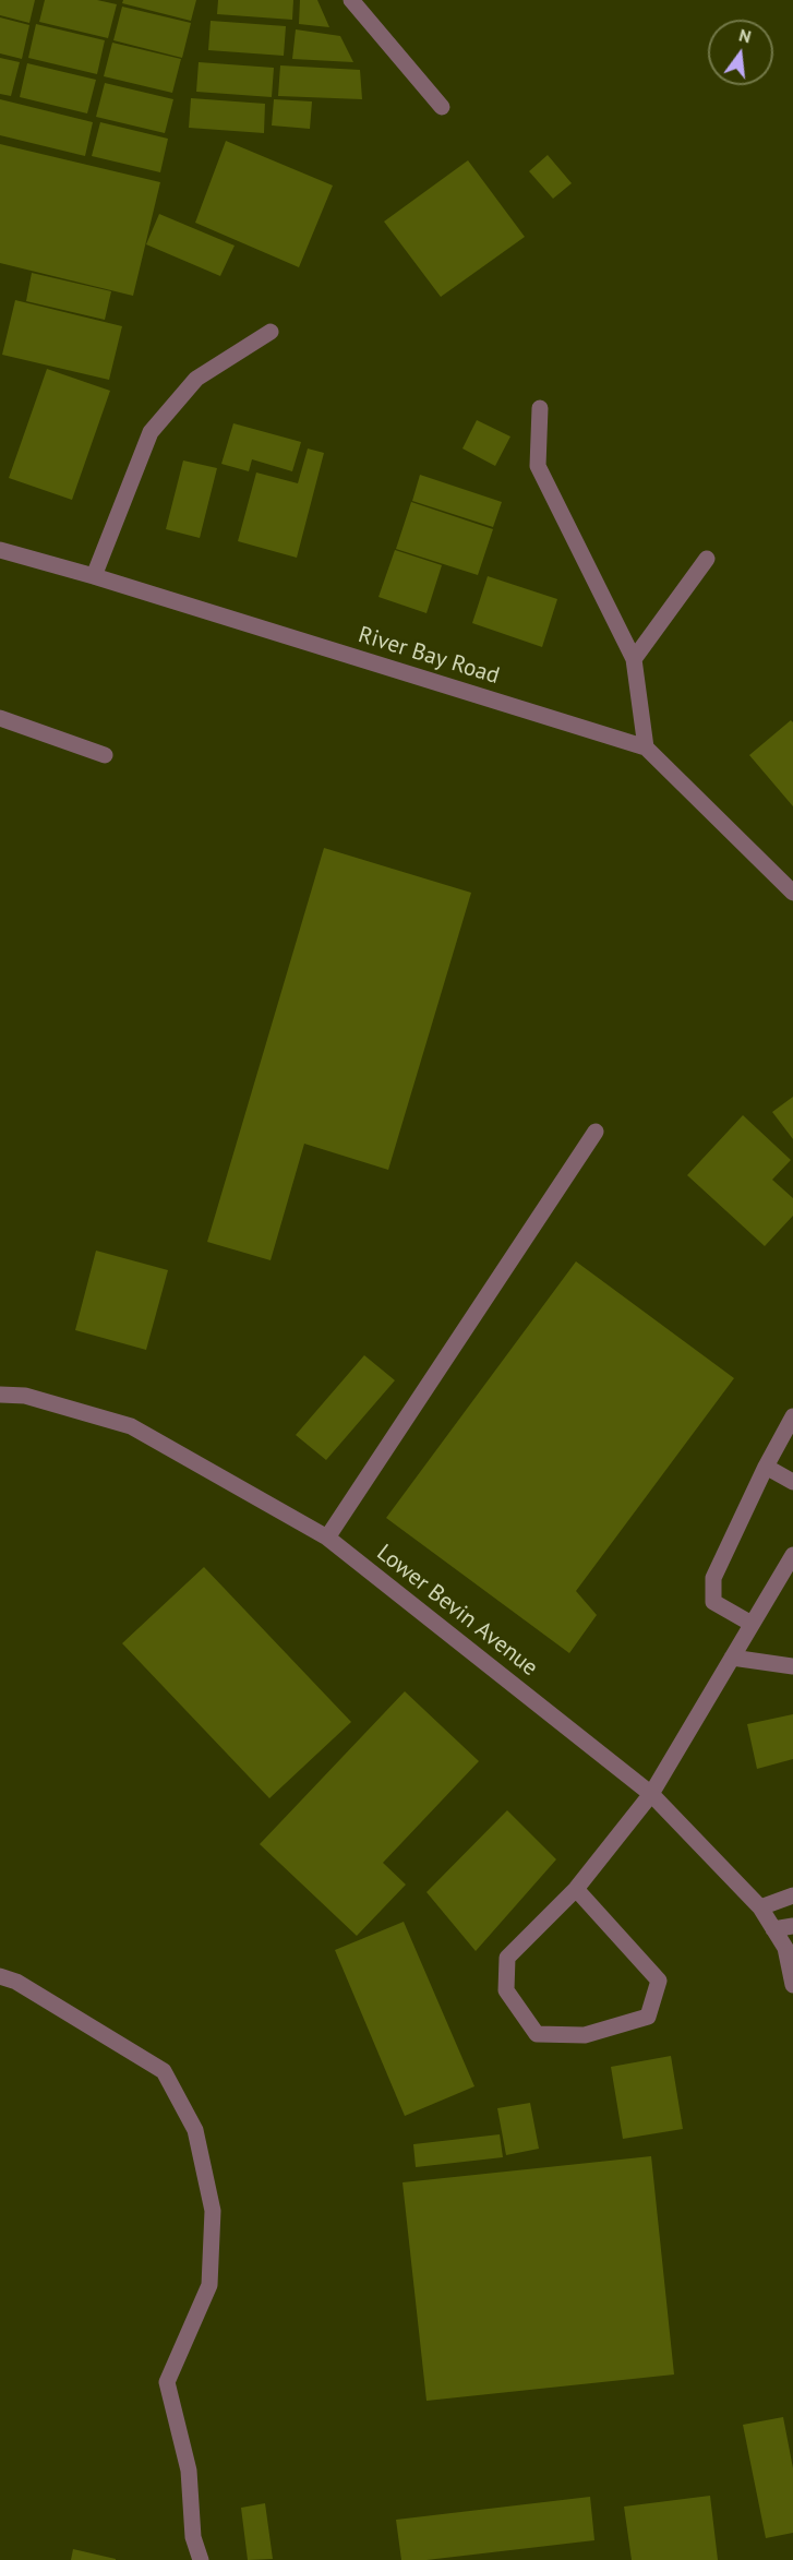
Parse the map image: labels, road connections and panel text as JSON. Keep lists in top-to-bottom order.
{
  "streets": {
    "street": ["River Bay Road", "Lower Bevin Avenue"]
  },
  "north": "top"
}
